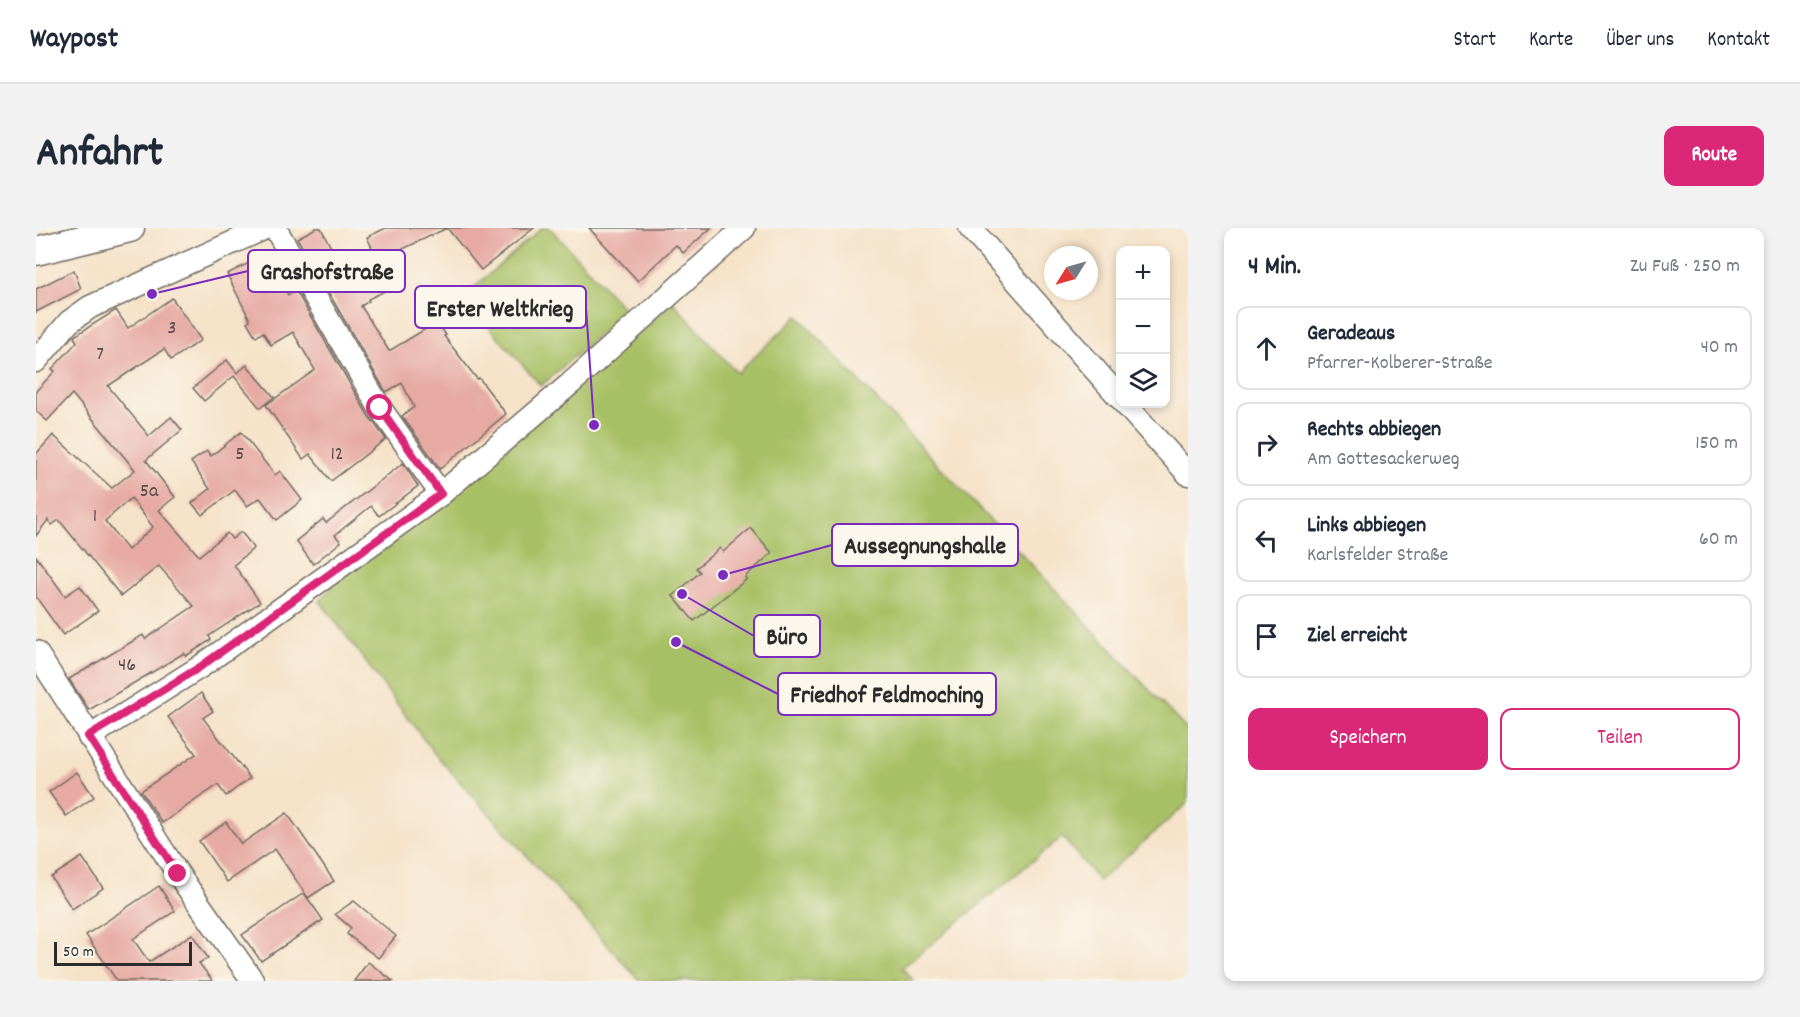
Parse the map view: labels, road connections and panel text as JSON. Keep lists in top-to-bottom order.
{
  "places": [
    "Grashofstraße",
    "Erster Weltkrieg",
    "Aussegnungshalle",
    "Büro",
    "Friedhof Feldmoching"
  ],
  "house_numbers": [
    "3",
    "7",
    "5",
    "12",
    "5a",
    "1",
    "46"
  ],
  "scale_bar": "50 m",
  "north": "bottom left",
  "page": {
    "header": "Waypost",
    "nav": [
      "Start",
      "Karte",
      "Über uns",
      "Kontakt"
    ],
    "title": "Anfahrt",
    "buttons": [
      "Route",
      ["Speichern", "Teilen"]
    ],
    "heading": ["4 Min.", "Zu Fuß · 250 m"],
    "map_buttons": ["+", "−"],
    "list": [
      ["Geradeaus", "Pfarrer-Kolberer-Straße", "40 m"],
      ["Rechts abbiegen", "Am Gottesackerweg", "150 m"],
      ["Links abbiegen", "Karlsfelder Straße", "60 m"],
      "Ziel erreicht"
    ],
    "scale": "50 m"
  }
}
